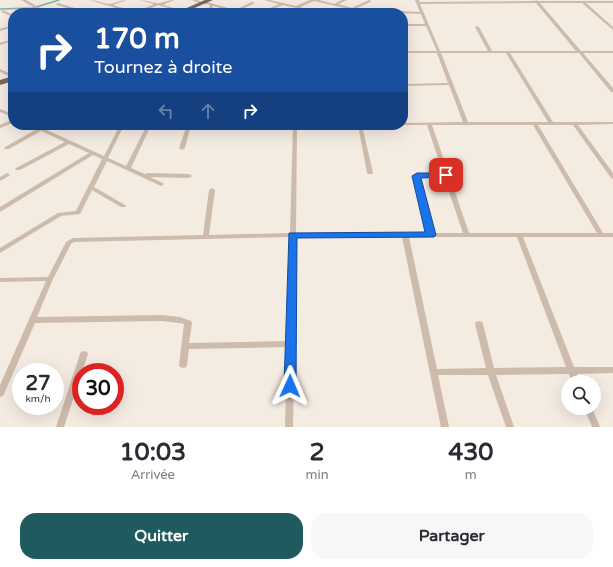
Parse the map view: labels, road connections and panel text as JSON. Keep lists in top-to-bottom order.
{
  "page": {
    "turn": ["170 m", "Tournez à droite"],
    "speed": "27 km/h",
    "limit": "30",
    "eta": [
      "10:03",
      "Arrivée",
      "2",
      "min",
      "430",
      "m"
    ],
    "buttons": ["Quitter", "Partager"]
  }
}
